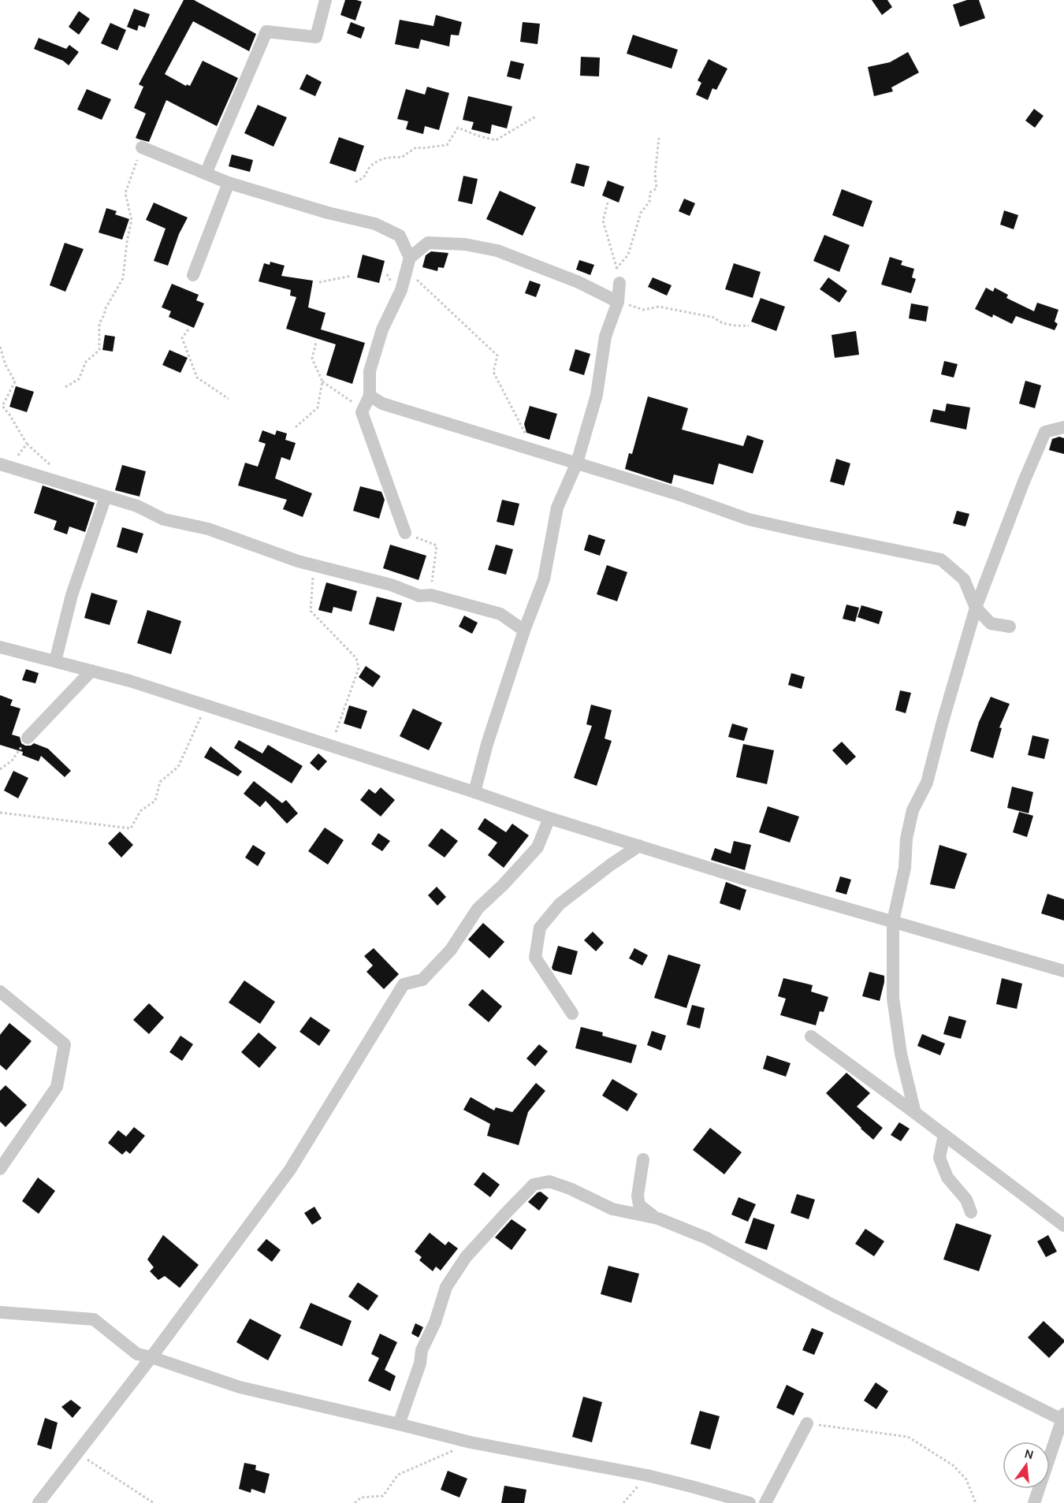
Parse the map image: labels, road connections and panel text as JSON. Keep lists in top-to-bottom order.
{
  "north": "top"
}
